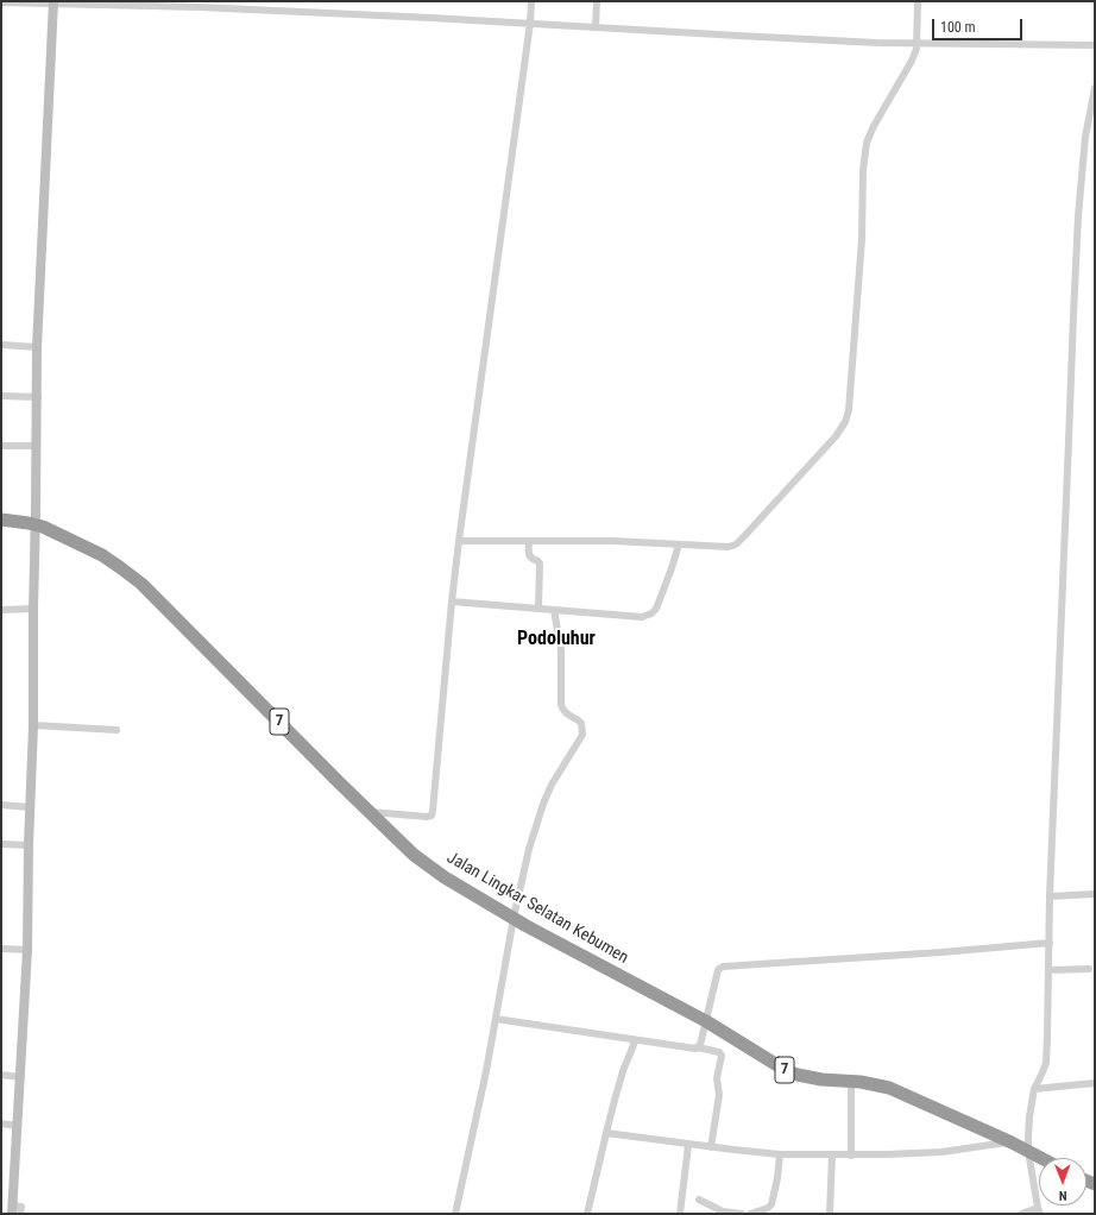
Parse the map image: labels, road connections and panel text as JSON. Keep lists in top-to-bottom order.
{
  "streets": {
    "highway": ["7", "Jalan Lingkar Selatan Kebumen"]
  },
  "districts": ["Podoluhur"],
  "scale_bar": "100 m",
  "north": "bottom"
}
